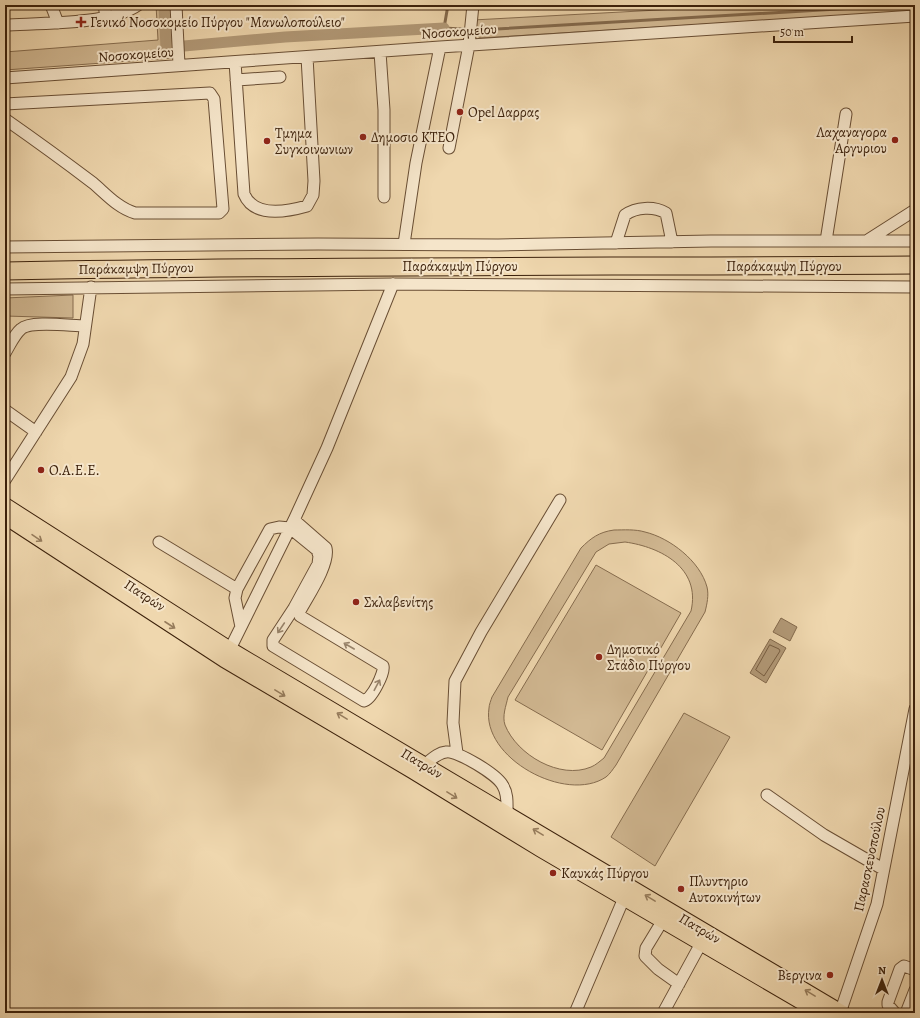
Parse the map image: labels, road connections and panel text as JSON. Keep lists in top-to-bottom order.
{
  "streets": {
    "highway": ["Παράκαμψη Πύργου"],
    "main road": ["Πατρών"],
    "street": ["Νοσοκομείου", "Παρασκευοπούλου"]
  },
  "crossings": [
    ["Πατρών", "Παρασκευοπούλου"]
  ],
  "places": {
    "health": ["Γενικό Νοσοκομείο Πύργου \"Μανωλοπούλειο\""],
    "other": [
      "Opel Δαρρας",
      "Δημοσιο ΚΤΕΟ",
      "Λαχαναγορα Αργυριου",
      "Τμημα Συγκοινωνιων",
      "Ο.Α.Ε.Ε.",
      "Σκλαβενίτης",
      "Δημοτικό Στάδιο Πύργου",
      "Καυκάς Πύργου",
      "Πλυντηριο Αυτοκινήτων",
      "Βεργινα"
    ]
  },
  "scale_bar": "50 m",
  "north": "top"
}
